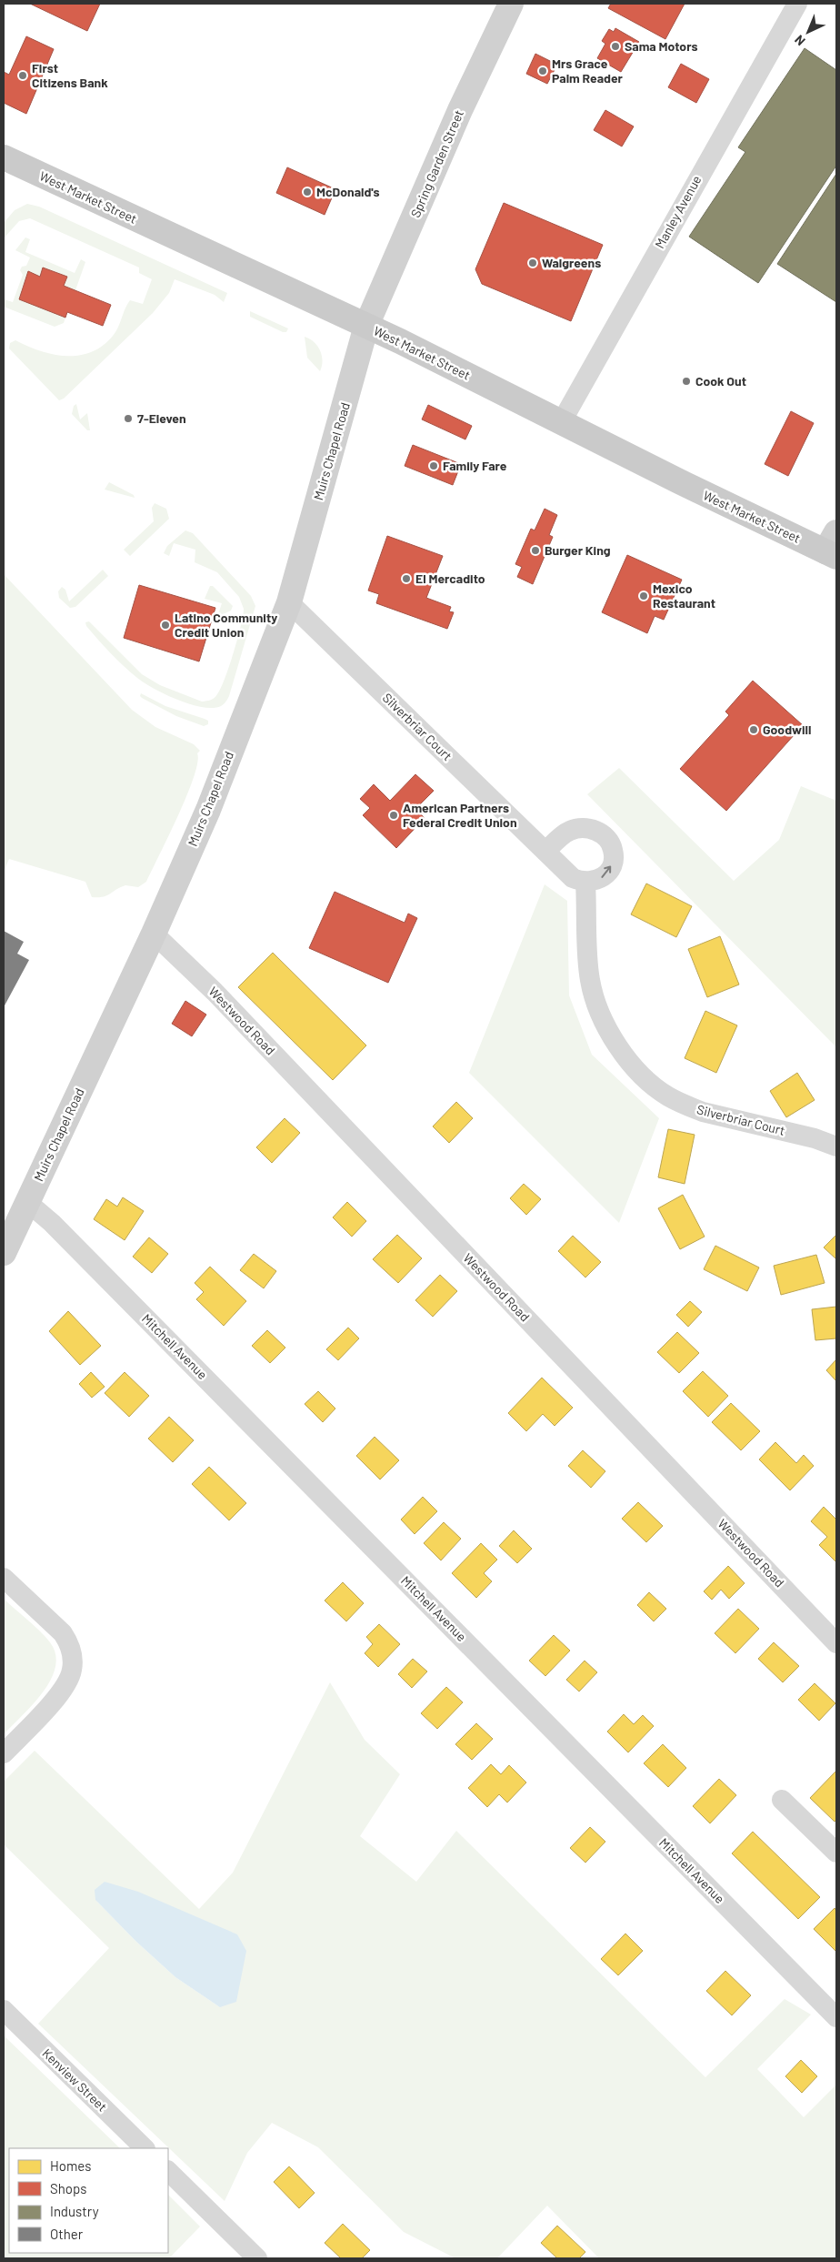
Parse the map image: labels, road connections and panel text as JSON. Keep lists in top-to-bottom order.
{
  "streets": {
    "main road": ["Spring Garden Street", "West Market Street", "Muirs Chapel Road"],
    "street": [
      "Manley Avenue",
      "Silverbriar Court",
      "Westwood Road",
      "Mitchell Avenue",
      "Kenview Street"
    ]
  },
  "crossings": [
    ["Spring Garden Street", "West Market Street"],
    ["Spring Garden Street", "Muirs Chapel Road"],
    ["West Market Street", "Manley Avenue"],
    ["West Market Street", "Muirs Chapel Road"],
    ["Muirs Chapel Road", "Silverbriar Court"],
    ["Muirs Chapel Road", "Westwood Road"],
    ["Muirs Chapel Road", "Mitchell Avenue"]
  ],
  "places": [
    "Sama Motors",
    "Mrs Grace Palm Reader",
    "First Citizens Bank",
    "McDonald's",
    "Walgreens",
    "Cook Out",
    "7-Eleven",
    "Family Fare",
    "Burger King",
    "El Mercadito",
    "Mexico Restaurant",
    "Latino Community Credit Union",
    "Goodwill",
    "American Partners Federal Credit Union"
  ],
  "legend": [
    "Homes",
    "Shops",
    "Industry",
    "Other"
  ],
  "north": "bottom left"
}
